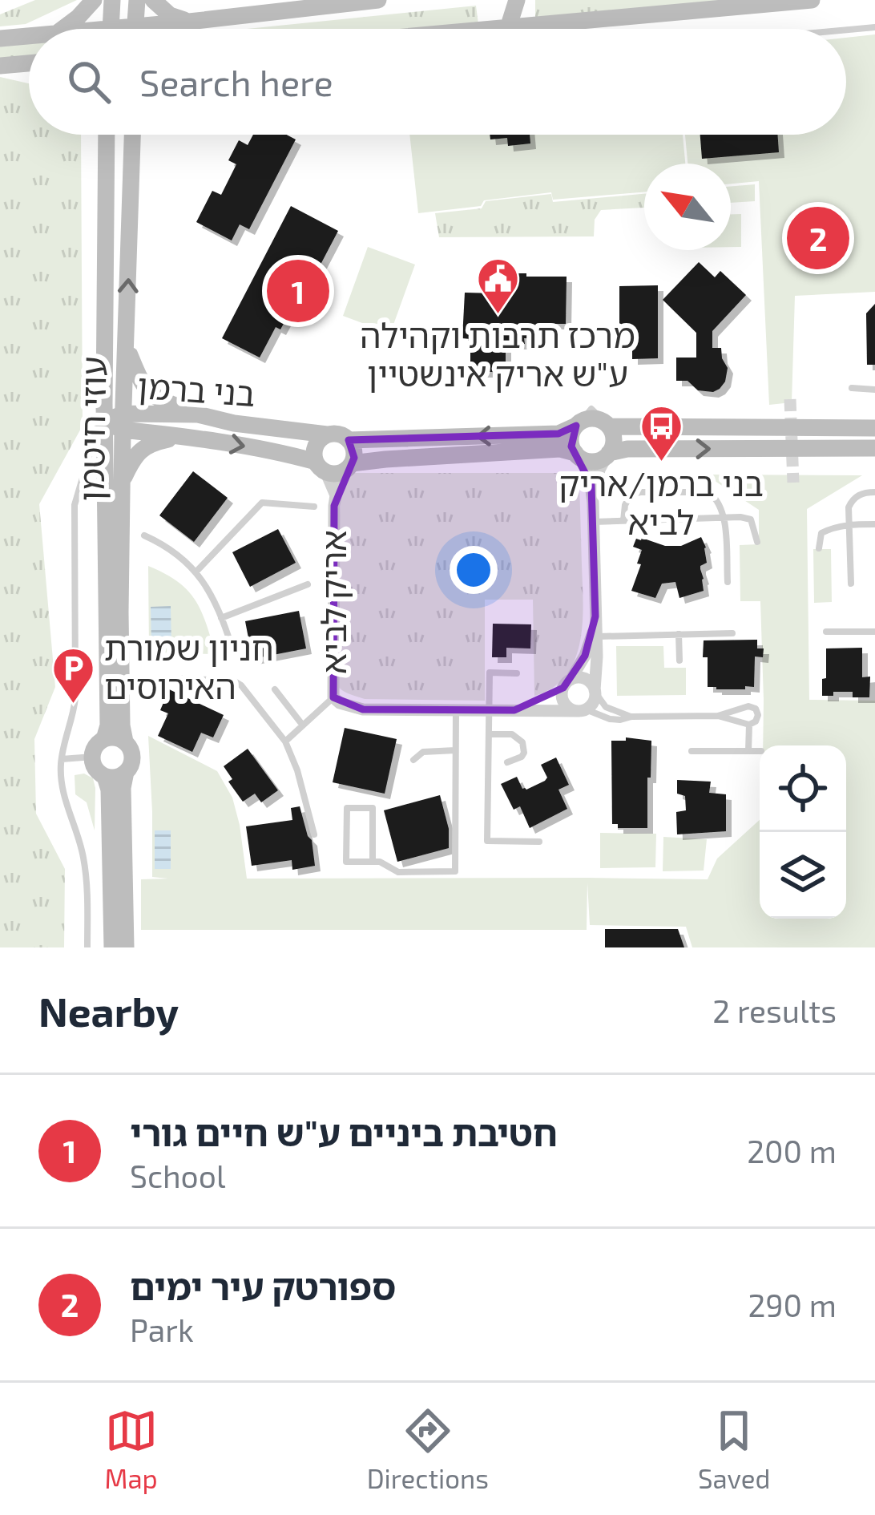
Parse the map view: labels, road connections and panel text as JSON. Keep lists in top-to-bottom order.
{
  "streets": {
    "street": ["בני ברמן", "עוזי חיטמן", "אריק לביא"]
  },
  "crossings": [
    ["בני ברמן", "עוזי חיטמן"],
    ["בני ברמן", "אריק לביא"]
  ],
  "places": {
    "public building": ["מרכז תרבות וקהילה ע\"ש אריק אינשטיין"],
    "bus stop": ["בני ברמן/אריק לביא"],
    "parking": ["חניון שמורת האירוסים"]
  },
  "north": "top left",
  "page": {
    "search": "Search here",
    "pins": ["2", "1"],
    "heading": ["Nearby", "2 results"],
    "list": [
      {
        "mark": "1",
        "name": "חטיבת ביניים ע\"ש חיים גורי",
        "note": "School",
        "value": "200 m"
      },
      {
        "mark": "2",
        "name": "ספורטק עיר ימים",
        "note": "Park",
        "value": "290 m"
      }
    ],
    "nav": ["Map", "Directions", "Saved"]
  }
}
